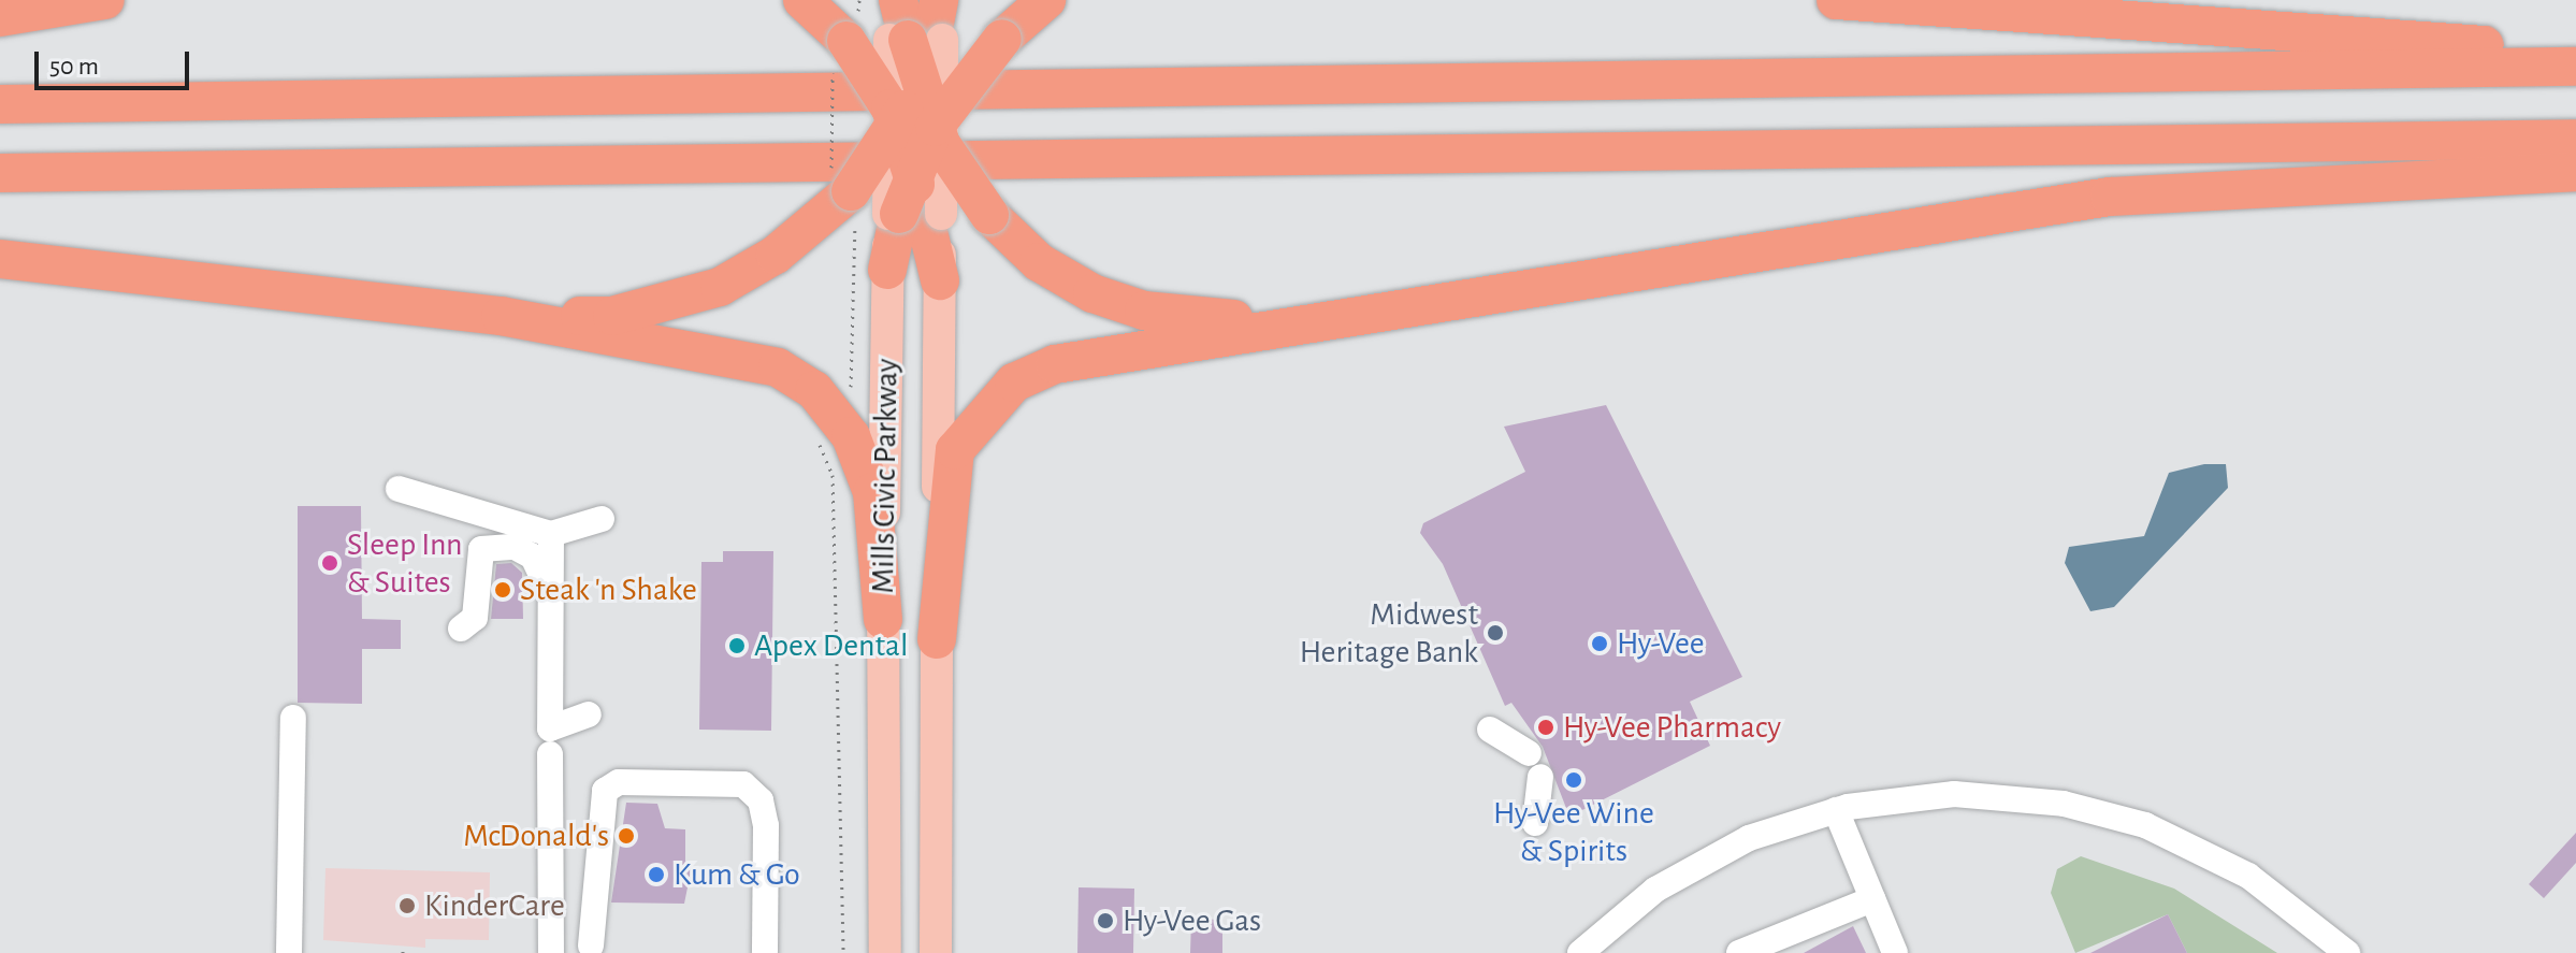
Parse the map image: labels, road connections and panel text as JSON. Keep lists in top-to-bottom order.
{
  "streets": {
    "main road": ["Mills Civic Parkway"]
  },
  "places": [
    "Sleep Inn & Suites",
    "Steak 'n Shake",
    "Midwest Heritage Bank",
    "Hy-Vee",
    "Apex Dental",
    "Hy-Vee Pharmacy",
    "Hy-Vee Wine & Spirits",
    "McDonald's",
    "Kum & Go",
    "KinderCare",
    "Hy-Vee Gas"
  ],
  "scale_bar": "50 m"
}
